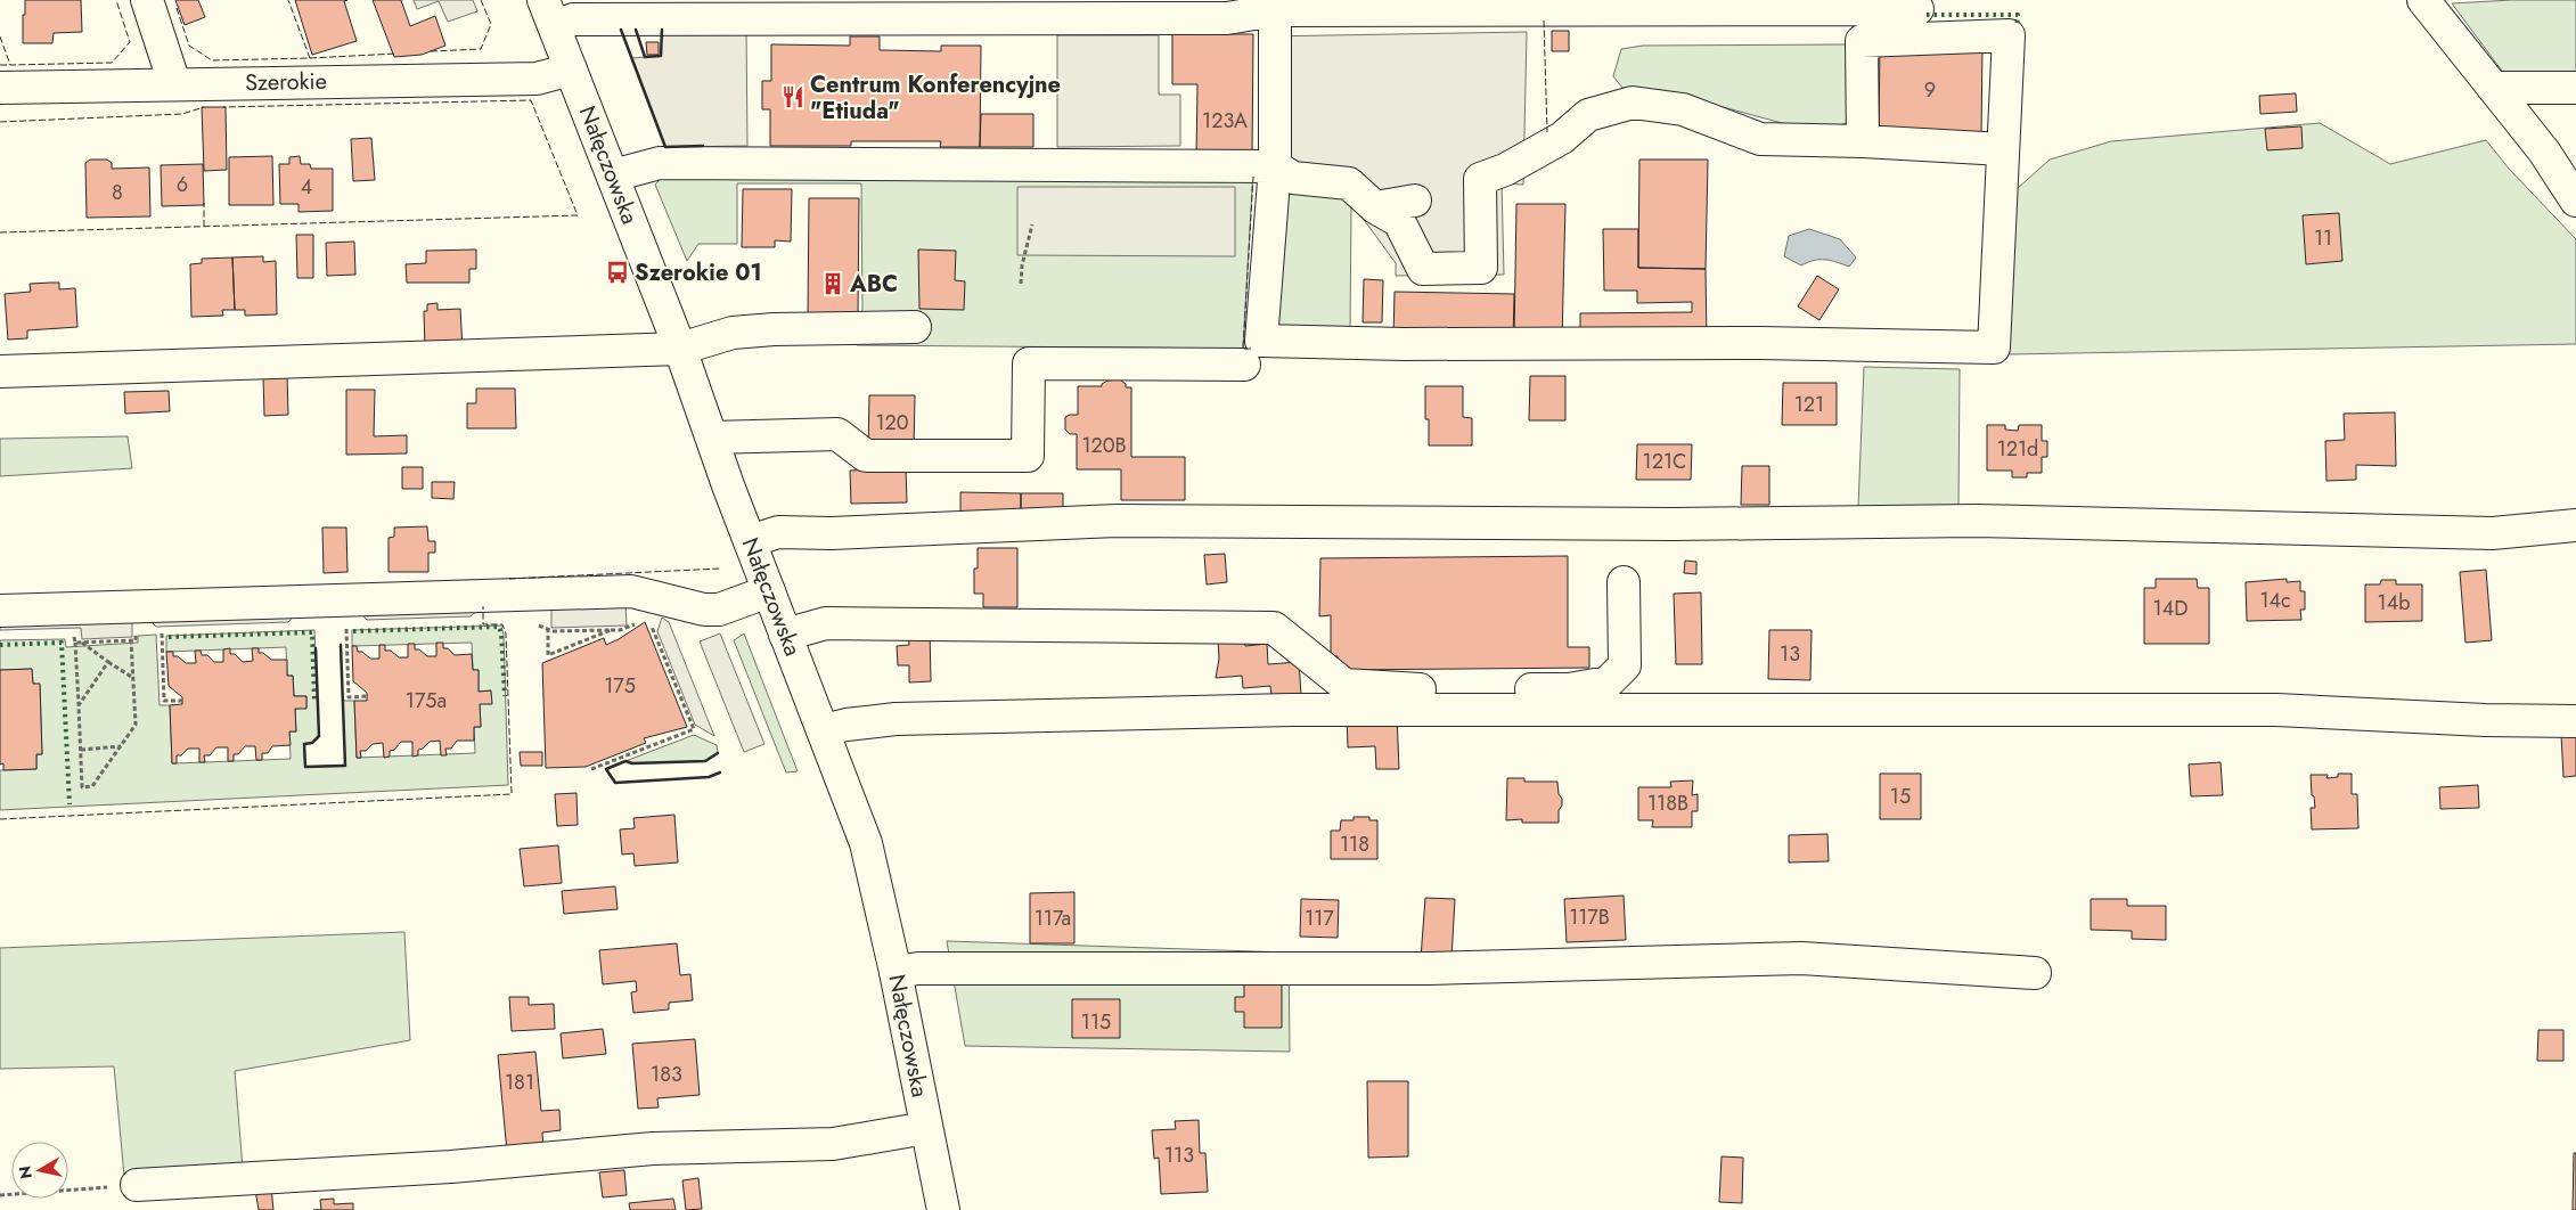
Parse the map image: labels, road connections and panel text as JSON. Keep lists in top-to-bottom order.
{
  "streets": {
    "main road": ["Szerokie", "Nałęczowska"]
  },
  "crossings": [
    ["Szerokie", "Nałęczowska"]
  ],
  "places": {
    "restaurant": ["Centrum Konferencyjne \"Etiuda\""],
    "bus stop": ["Szerokie 01"],
    "building": ["ABC"]
  },
  "house_numbers": [
    "9",
    "123A",
    "6",
    "4",
    "8",
    "11",
    "121",
    "120",
    "120B",
    "121d",
    "121C",
    "14c",
    "14b",
    "14D",
    "13",
    "175",
    "175a",
    "15",
    "118B",
    "118",
    "117B",
    "117a",
    "117",
    "115",
    "183",
    "181",
    "113"
  ],
  "north": "left"
}
